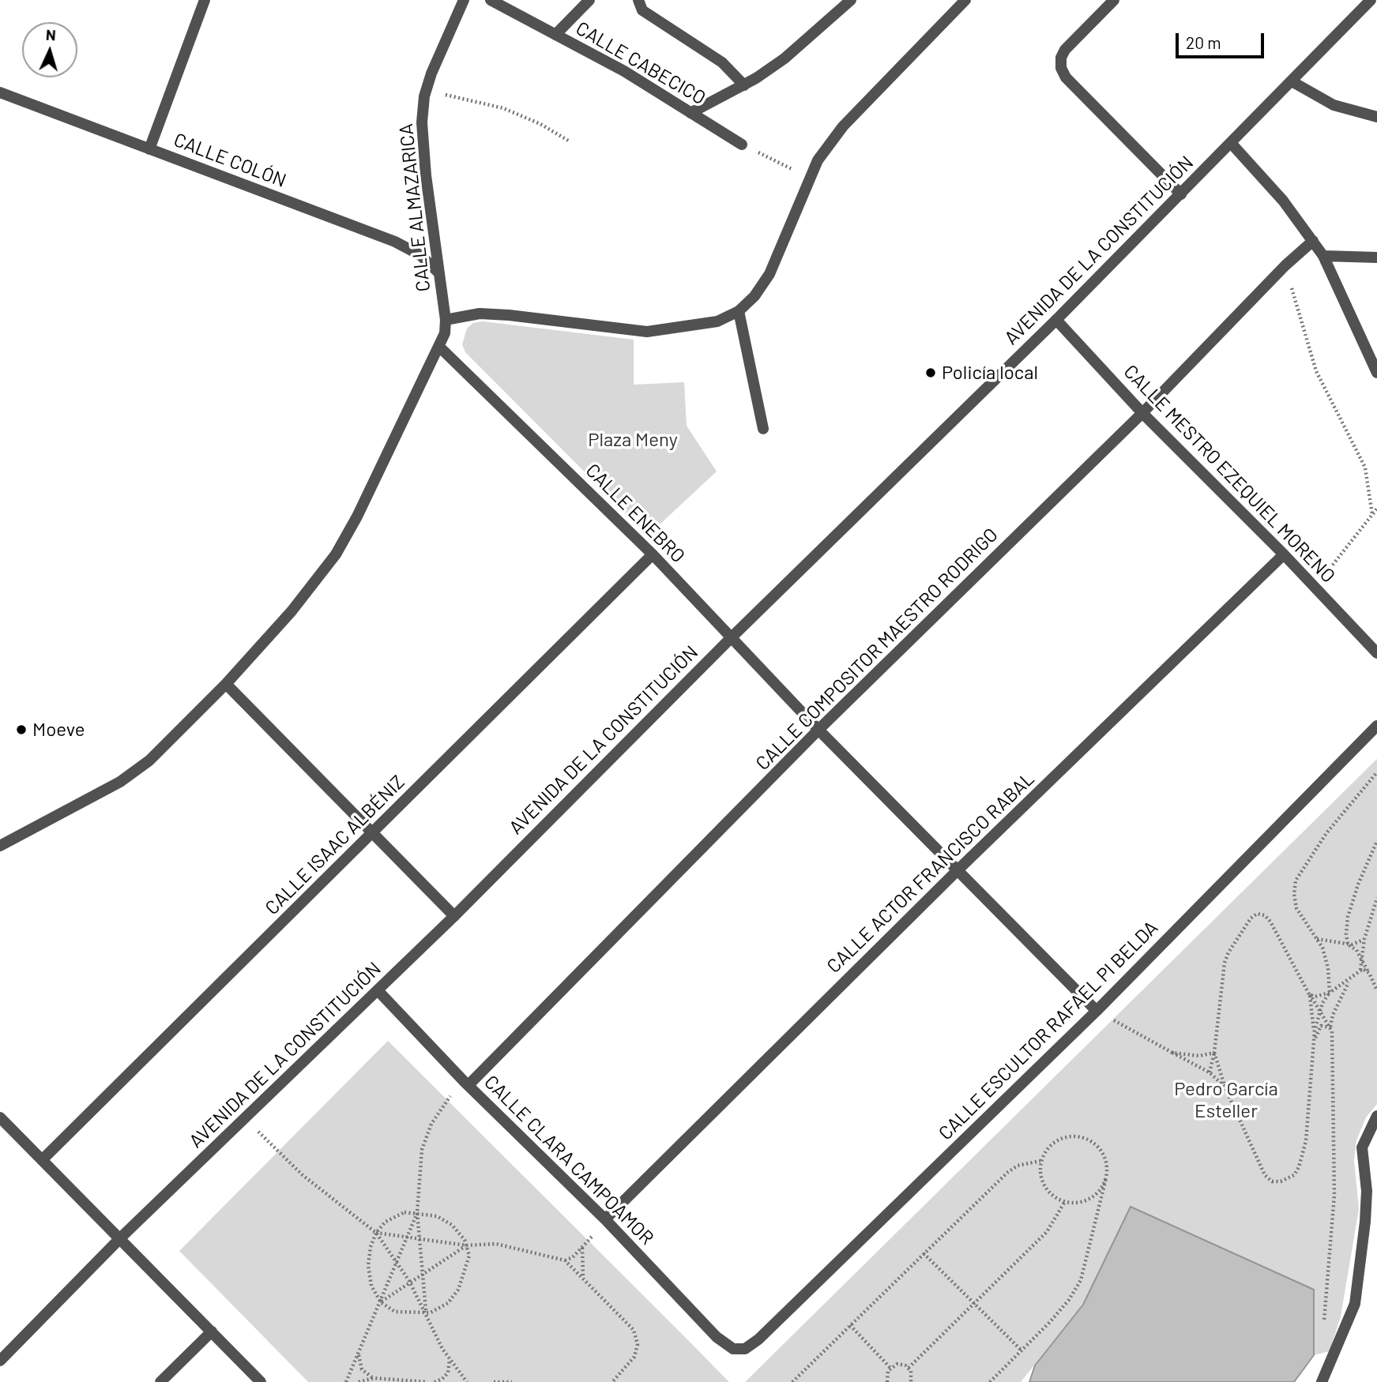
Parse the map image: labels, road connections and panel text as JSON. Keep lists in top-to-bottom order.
{
  "streets": {
    "street": [
      "CALLE CABECICO",
      "CALLE COLÓN",
      "CALLE ALMAZARICA",
      "AVENIDA DE LA CONSTITUCIÓN",
      "CALLE MESTRO EZEQUIEL MORENO",
      "CALLE ENEBRO",
      "CALLE COMPOSITOR MAESTRO RODRIGO",
      "CALLE ISAAC ALBÉNIZ",
      "CALLE ACTOR FRANCISCO RABAL",
      "CALLE ESCULTOR RAFAEL PI BELDA",
      "CALLE CLARA CAMPOAMOR"
    ]
  },
  "crossings": [
    ["CALLE COLÓN", "CALLE ALMAZARICA"],
    ["CALLE ALMAZARICA", "CALLE ENEBRO"],
    ["AVENIDA DE LA CONSTITUCIÓN", "CALLE MESTRO EZEQUIEL MORENO"],
    ["AVENIDA DE LA CONSTITUCIÓN", "CALLE ENEBRO"],
    ["AVENIDA DE LA CONSTITUCIÓN", "CALLE CLARA CAMPOAMOR"],
    ["CALLE MESTRO EZEQUIEL MORENO", "CALLE COMPOSITOR MAESTRO RODRIGO"],
    ["CALLE MESTRO EZEQUIEL MORENO", "CALLE ACTOR FRANCISCO RABAL"],
    ["CALLE ENEBRO", "CALLE COMPOSITOR MAESTRO RODRIGO"],
    ["CALLE ENEBRO", "CALLE ISAAC ALBÉNIZ"],
    ["CALLE ENEBRO", "CALLE ACTOR FRANCISCO RABAL"],
    ["CALLE ENEBRO", "CALLE ESCULTOR RAFAEL PI BELDA"],
    ["CALLE COMPOSITOR MAESTRO RODRIGO", "CALLE CLARA CAMPOAMOR"],
    ["CALLE ACTOR FRANCISCO RABAL", "CALLE CLARA CAMPOAMOR"],
    ["CALLE ESCULTOR RAFAEL PI BELDA", "CALLE CLARA CAMPOAMOR"]
  ],
  "parks": ["Plaza Meny", "Pedro García Esteller"],
  "places": ["Policía local", "Moeve"],
  "scale_bar": "20 m",
  "north": "top"
}
